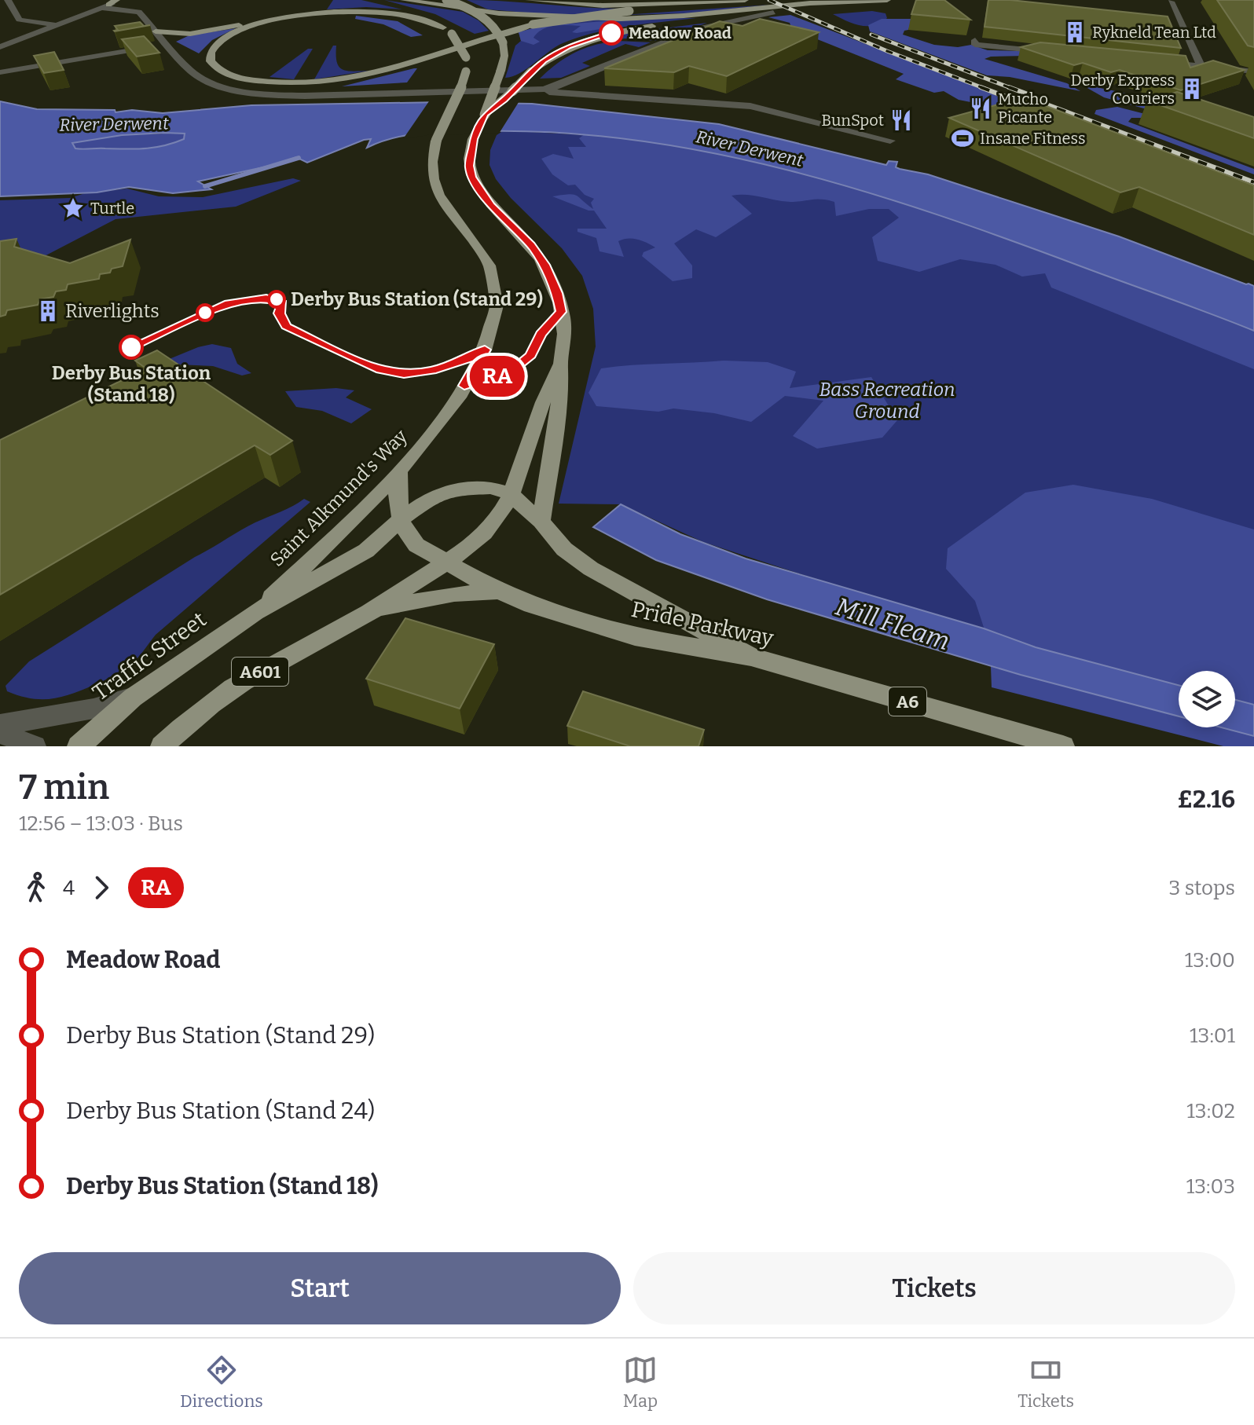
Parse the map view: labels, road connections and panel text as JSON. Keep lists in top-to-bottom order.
{
  "streets": {
    "main road": [
      "Saint Alkmund's Way",
      "Pride Parkway",
      "Traffic Street",
      "A601",
      "A6"
    ]
  },
  "crossings": [
    ["Saint Alkmund's Way", "Pride Parkway"],
    ["Saint Alkmund's Way", "Traffic Street"],
    ["Saint Alkmund's Way", "A601"],
    ["Pride Parkway", "A601"],
    ["Pride Parkway", "A6"]
  ],
  "water": ["River Derwent", "Mill Fleam"],
  "parks": ["Bass Recreation Ground"],
  "places": {
    "building": ["Rykneld Tean Ltd", "Derby Express Couriers", "Riverlights"],
    "other": ["Meadow Road", "Derby Bus Station (Stand 29)", "Derby Bus Station (Stand 18)"],
    "restaurant": ["Mucho Picante", "BunSpot"],
    "sports": ["Insane Fitness"],
    "place": ["Turtle"]
  },
  "lines": ["bus line RA"],
  "page": {
    "on_map": "RA",
    "heading": ["7 min", "12:56 – 13:03 · Bus", "£2.16"],
    "legs": ["4", "RA", "3 stops"],
    "list": [
      {
        "name": "Meadow Road",
        "value": "13:00"
      },
      {
        "name": "Derby Bus Station (Stand 29)",
        "value": "13:01"
      },
      {
        "name": "Derby Bus Station (Stand 24)",
        "value": "13:02"
      },
      {
        "name": "Derby Bus Station (Stand 18)",
        "value": "13:03"
      }
    ],
    "buttons": ["Start", "Tickets"],
    "tabs": ["Directions", "Map", "Tickets"]
  }
}
